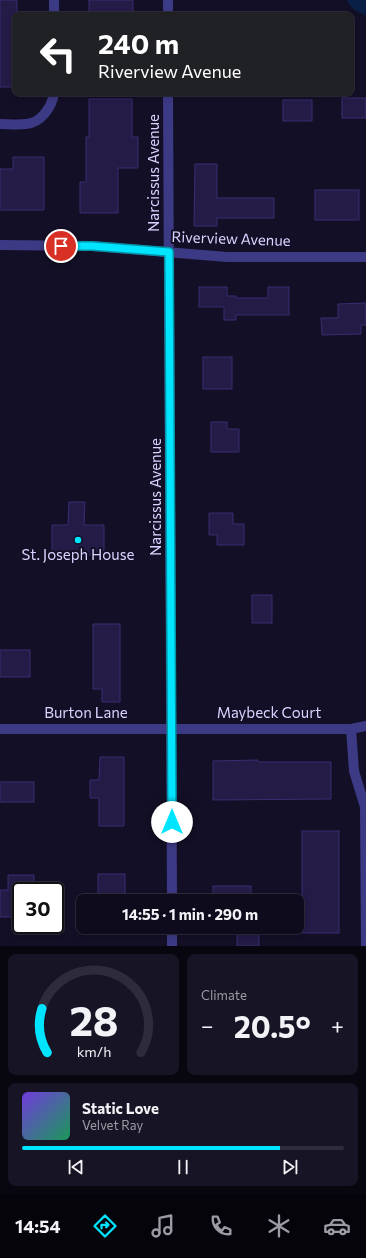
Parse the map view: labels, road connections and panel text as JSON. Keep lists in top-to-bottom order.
{
  "streets": {
    "street": [
      "Narcissus Avenue",
      "Riverview Avenue",
      "Burton Lane",
      "Maybeck Court"
    ]
  },
  "crossings": [
    ["Narcissus Avenue", "Riverview Avenue"],
    ["Narcissus Avenue", "Burton Lane"],
    ["Narcissus Avenue", "Maybeck Court"],
    ["Burton Lane", "Maybeck Court"]
  ],
  "places": ["St. Joseph House"],
  "page": {
    "turn": ["240 m", "Riverview Avenue"],
    "limit": "30",
    "trip": "14:55 · 1 min · 290 m",
    "tile": "Climate",
    "heat": ["−", "20.5°", "+"],
    "song": ["Static Love", "Velvet Ray"],
    "tabs": "14:54",
    "gauge": ["28", "km/h"]
  }
}
